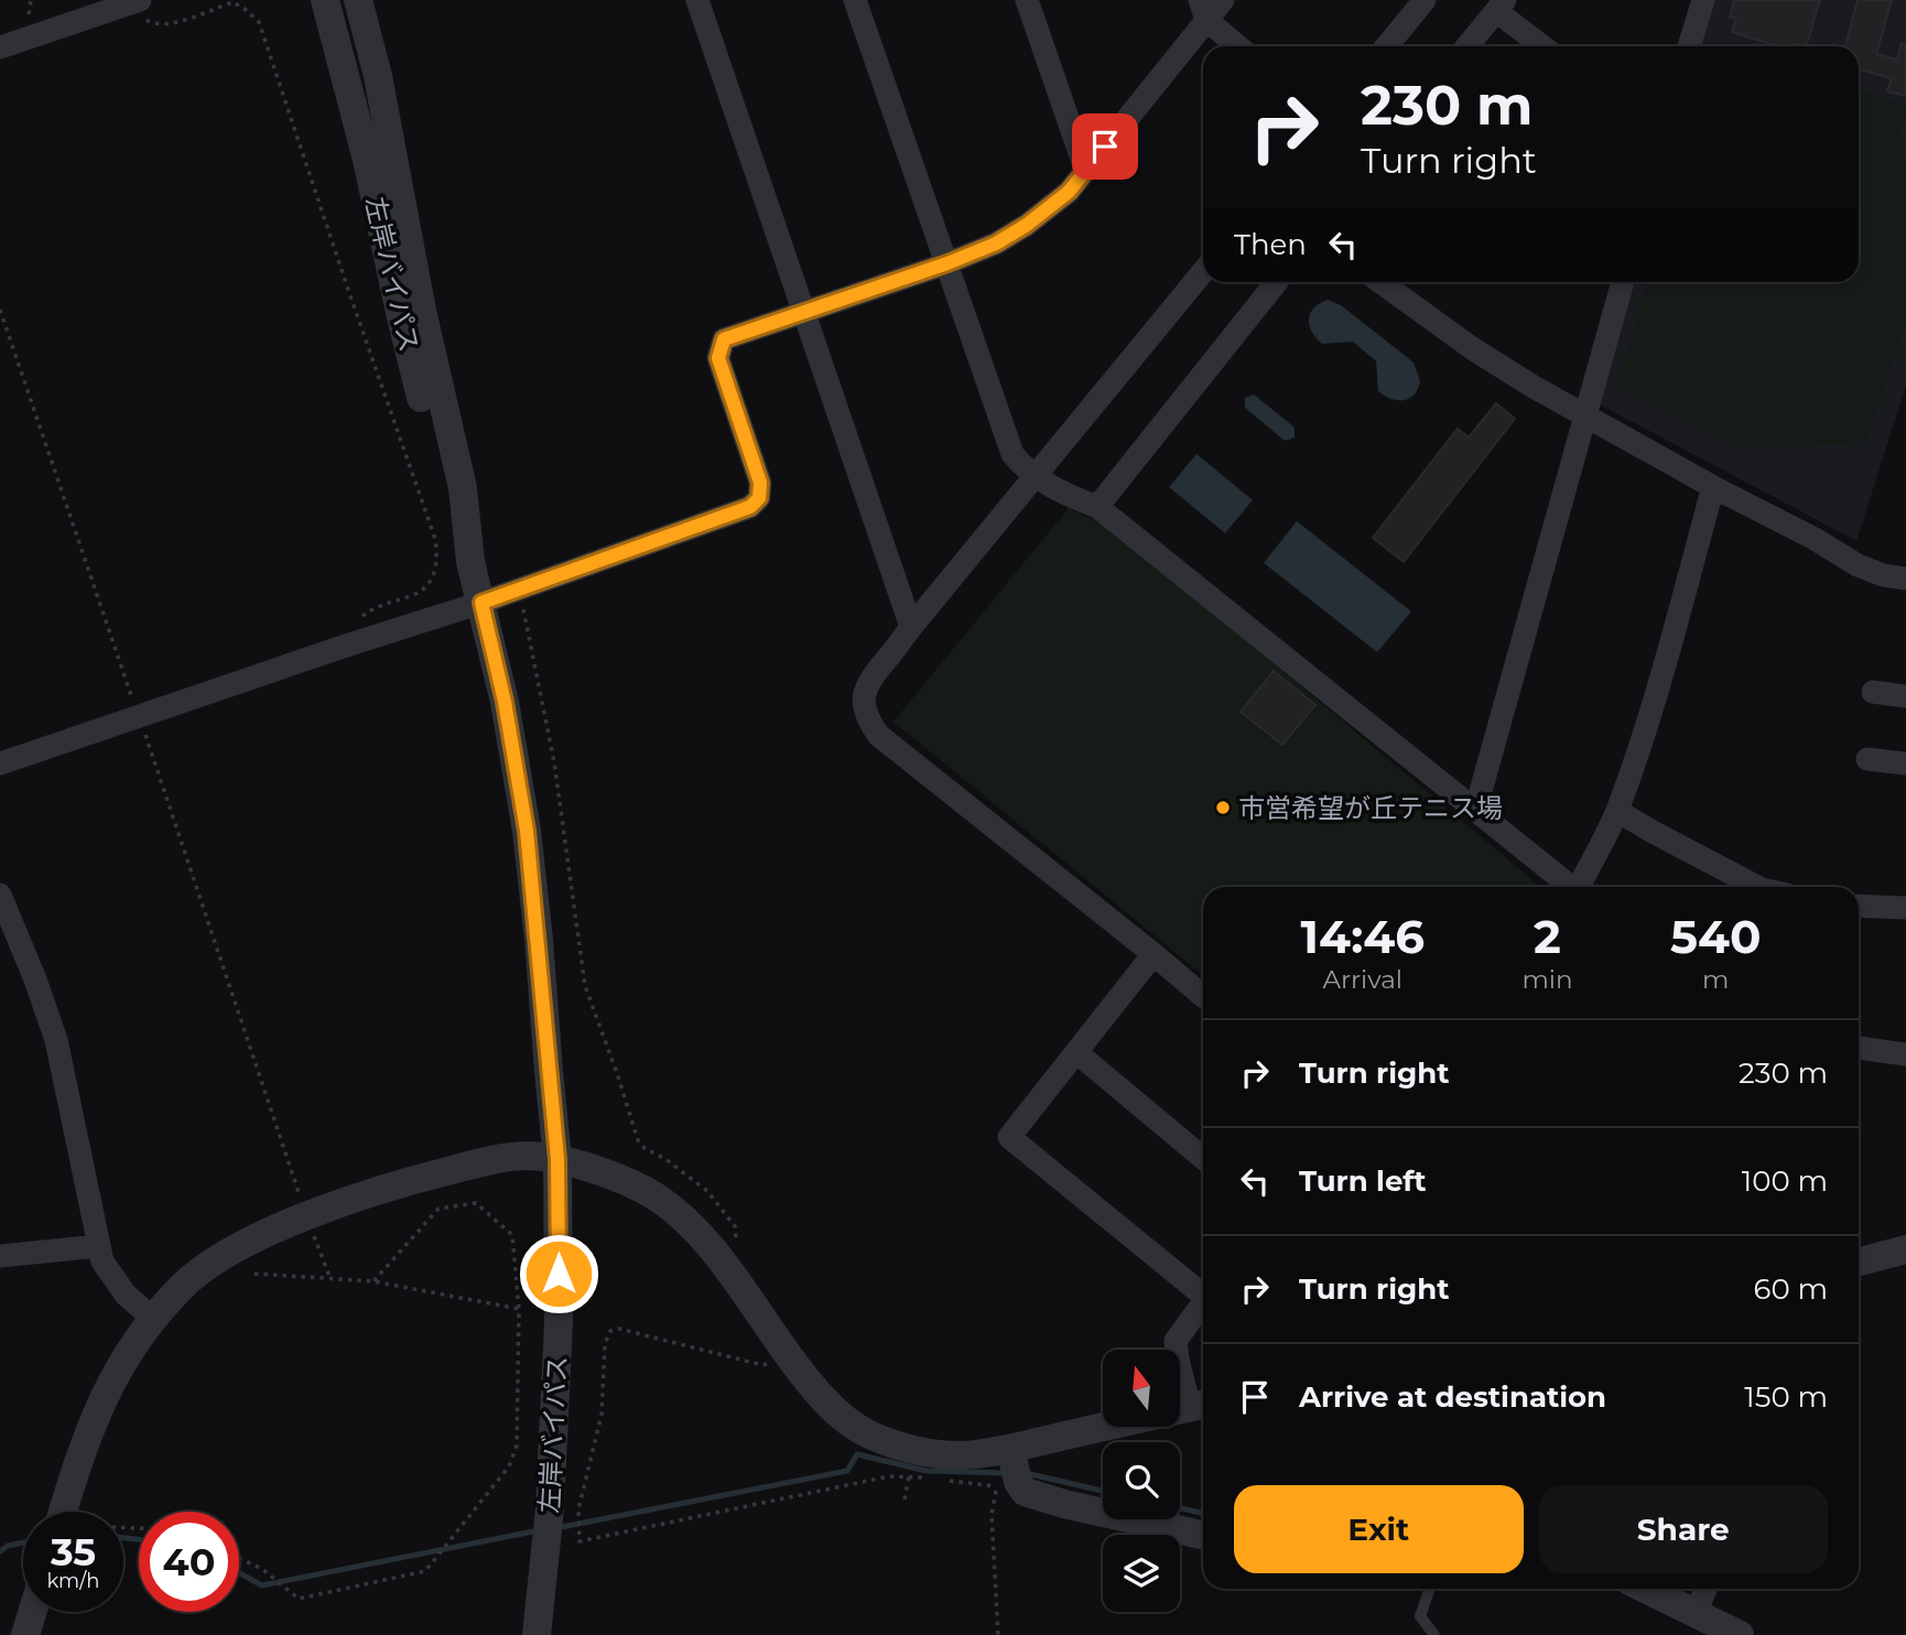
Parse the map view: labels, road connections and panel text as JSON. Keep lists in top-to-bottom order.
{
  "streets": {
    "street": ["左岸バイパス"]
  },
  "places": ["市営希望が丘テニス場"],
  "north": "top",
  "page": {
    "turn": ["230 m", "Turn right"],
    "then": "Then",
    "eta": [
      "14:46",
      "Arrival",
      "2",
      "min",
      "540",
      "m"
    ],
    "list": [
      {
        "name": "Turn right",
        "value": "230 m"
      },
      {
        "name": "Turn left",
        "value": "100 m"
      },
      {
        "name": "Turn right",
        "value": "60 m"
      },
      {
        "name": "Arrive at destination",
        "value": "150 m"
      }
    ],
    "buttons": ["Exit", "Share"],
    "speed": "35 km/h",
    "limit": "40"
  }
}
